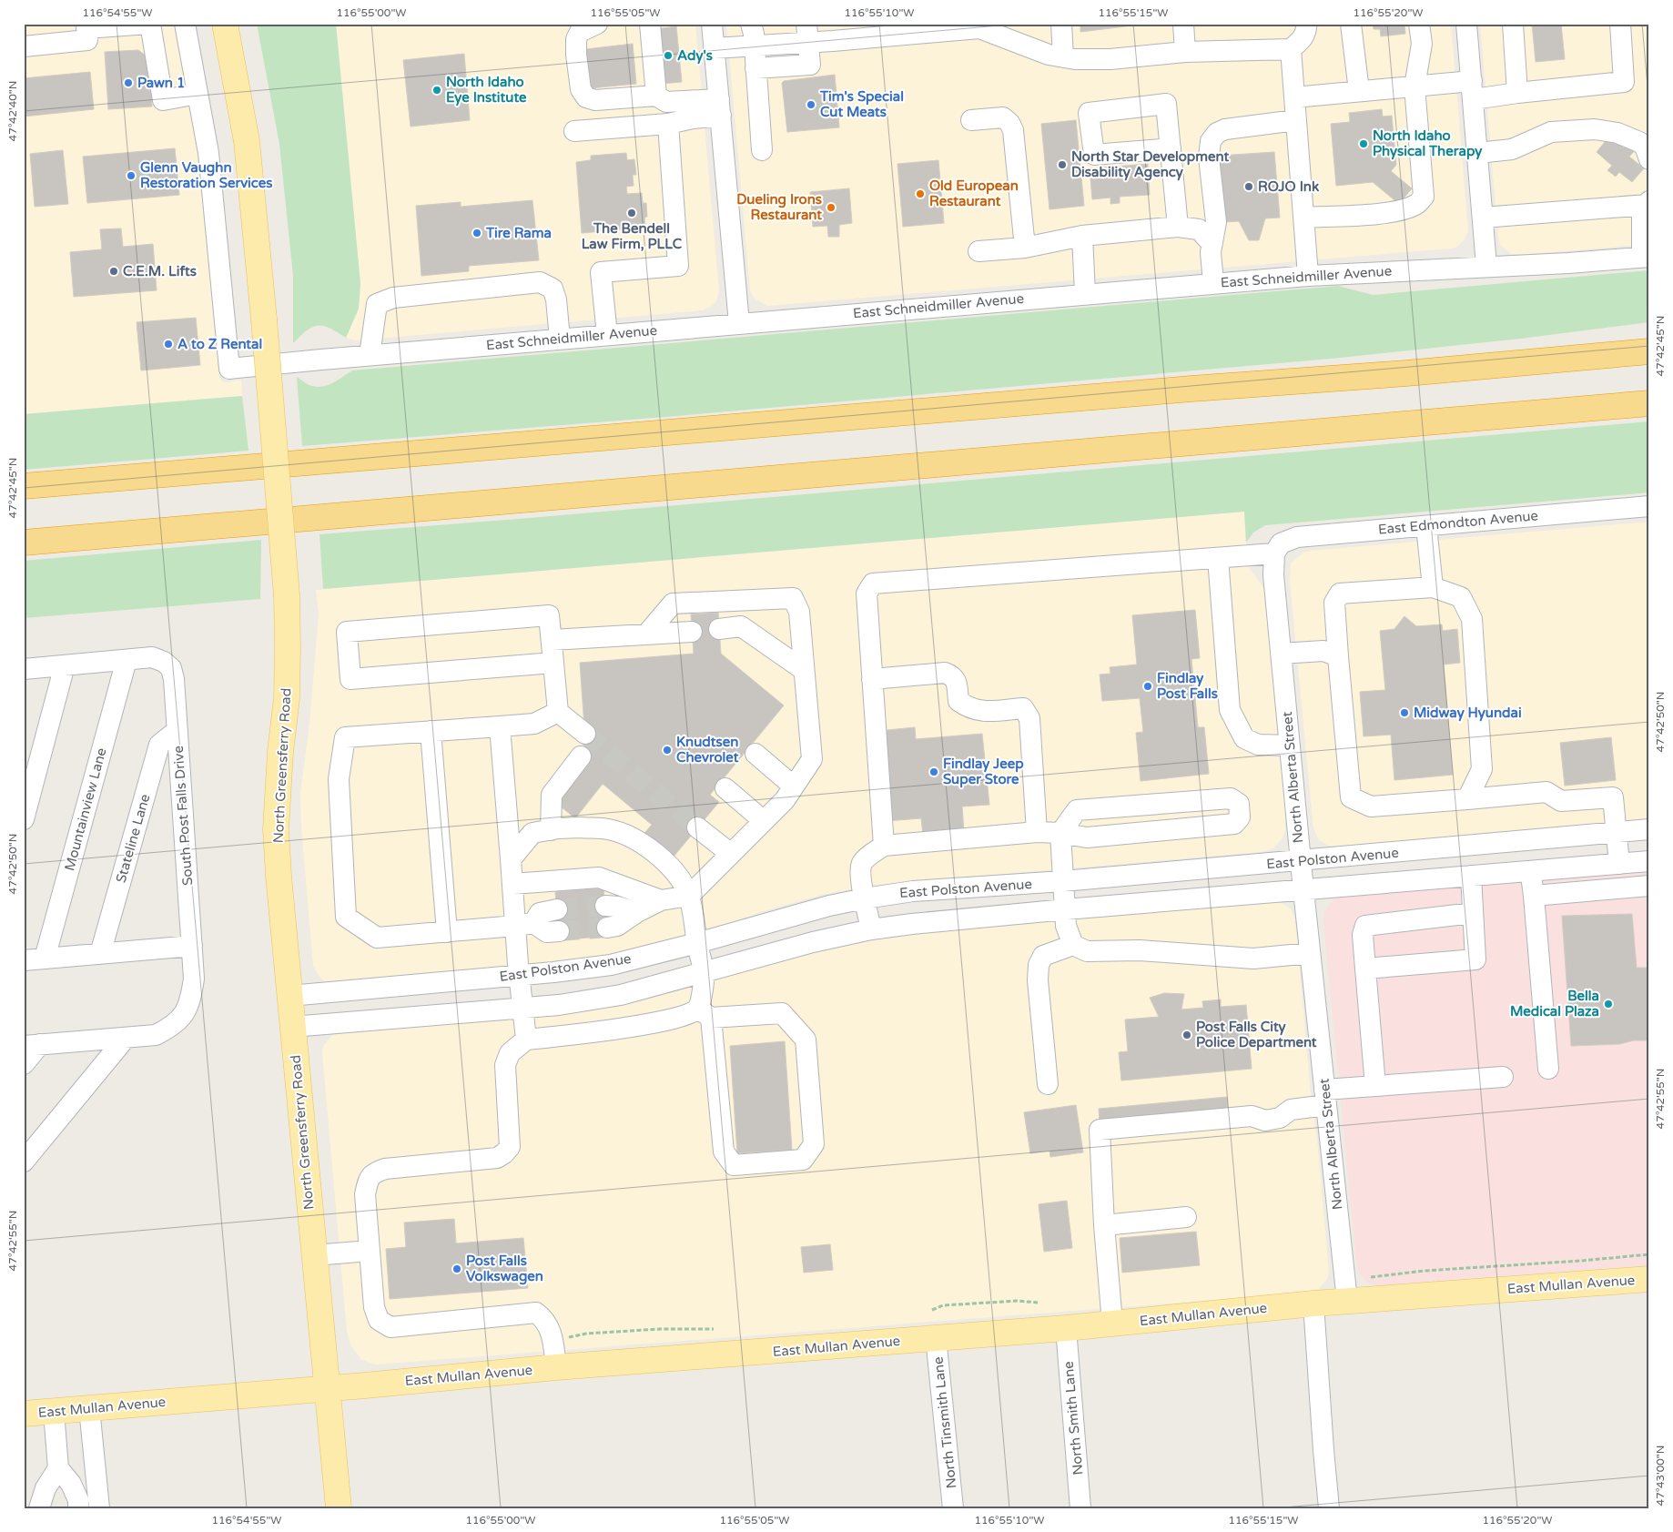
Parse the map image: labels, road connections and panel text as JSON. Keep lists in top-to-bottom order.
{
  "streets": {
    "main road": ["North Greensferry Road", "East Mullan Avenue"],
    "street": [
      "East Schneidmiller Avenue",
      "East Edmondton Avenue",
      "North Alberta Street",
      "Mountainview Lane",
      "South Post Falls Drive",
      "Stateline Lane",
      "East Polston Avenue",
      "North Smith Lane",
      "North Tinsmith Lane"
    ]
  },
  "crossings": [
    ["East Edmondton Avenue", "North Alberta Street"],
    ["North Greensferry Road", "East Polston Avenue"],
    ["North Greensferry Road", "East Mullan Avenue"],
    ["North Alberta Street", "East Polston Avenue"],
    ["North Alberta Street", "East Mullan Avenue"],
    ["Mountainview Lane", "South Post Falls Drive"],
    ["South Post Falls Drive", "Stateline Lane"],
    ["East Mullan Avenue", "North Smith Lane"],
    ["East Mullan Avenue", "North Tinsmith Lane"]
  ],
  "places": [
    "Ady's",
    "Pawn 1",
    "North Idaho Eye Institute",
    "Tim's Special Cut Meats",
    "North Idaho Physical Therapy",
    "North Star Development Disability Agency",
    "Glenn Vaughn Restoration Services",
    "ROJO Ink",
    "Old European Restaurant",
    "Dueling Irons Restaurant",
    "The Bendell Law Firm, PLLC",
    "Tire Rama",
    "C.E.M. Lifts",
    "A to Z Rental",
    "Findlay Post Falls",
    "Midway Hyundai",
    "Knudtsen Chevrolet",
    "Findlay Jeep Super Store",
    "Bella Medical Plaza",
    "Post Falls City Police Department",
    "Post Falls Volkswagen"
  ],
  "coordinates": [
    "116°54'55\"W",
    "116°55'00\"W",
    "116°55'05\"W",
    "116°55'10\"W",
    "116°55'15\"W",
    "116°55'20\"W",
    "47°42'40\"N",
    "47°42'45\"N",
    "47°42'50\"N",
    "47°42'55\"N",
    "47°43'00\"N"
  ]
}
